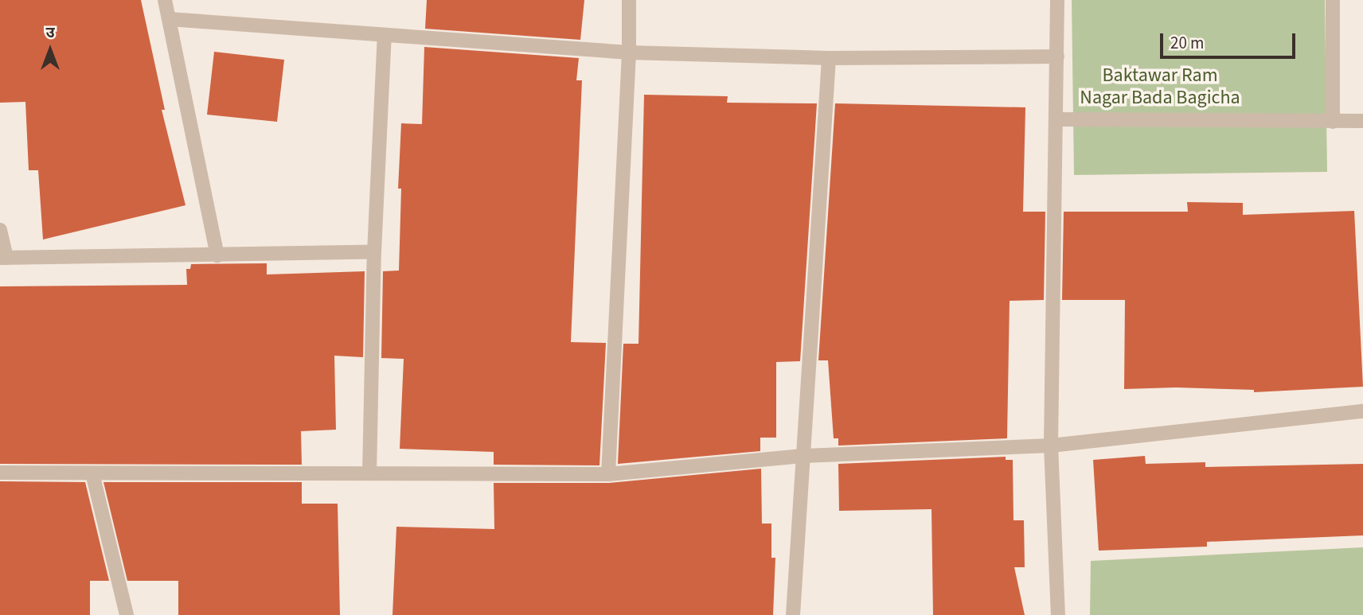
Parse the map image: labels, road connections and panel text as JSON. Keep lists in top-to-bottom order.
{
  "parks": ["Baktawar Ram Nagar Bada Bagicha"],
  "scale_bar": "20 m",
  "north": "top"
}
